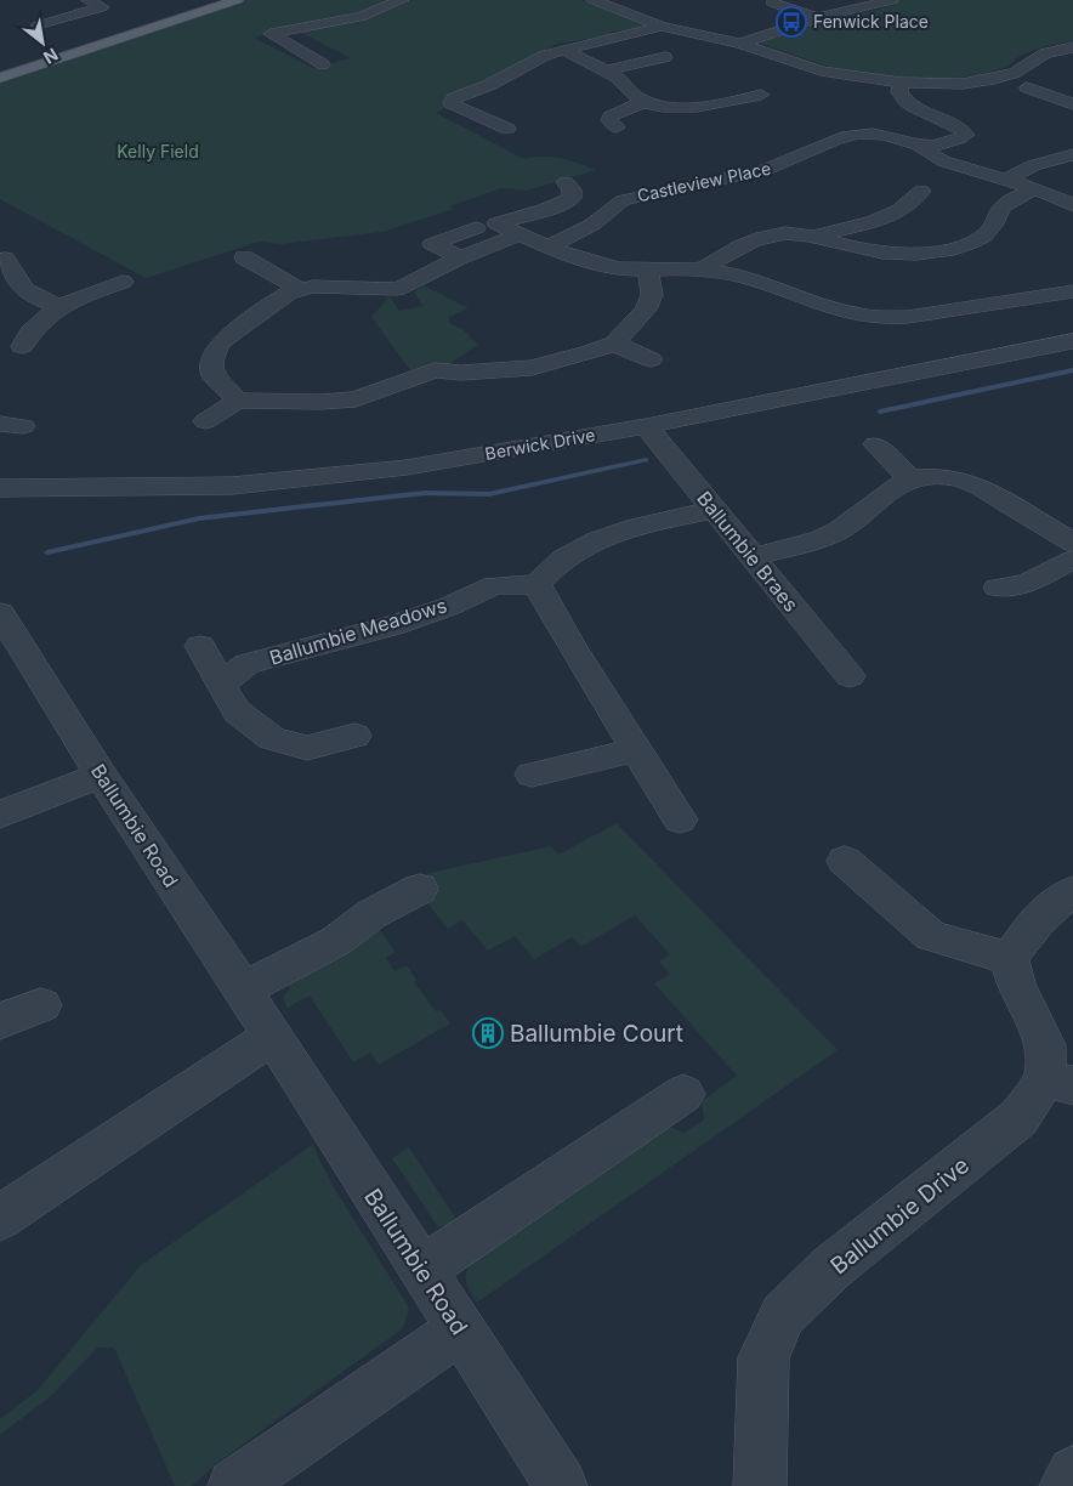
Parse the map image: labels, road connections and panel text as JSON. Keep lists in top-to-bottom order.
{
  "streets": {
    "street": [
      "Castleview Place",
      "Berwick Drive",
      "Ballumbie Braes",
      "Ballumbie Meadows",
      "Ballumbie Road",
      "Ballumbie Drive"
    ]
  },
  "crossings": [
    ["Berwick Drive", "Ballumbie Braes"]
  ],
  "parks": ["Kelly Field"],
  "places": {
    "bus stop": ["Fenwick Place"],
    "building": ["Ballumbie Court"]
  },
  "north": "bottom right"
}
